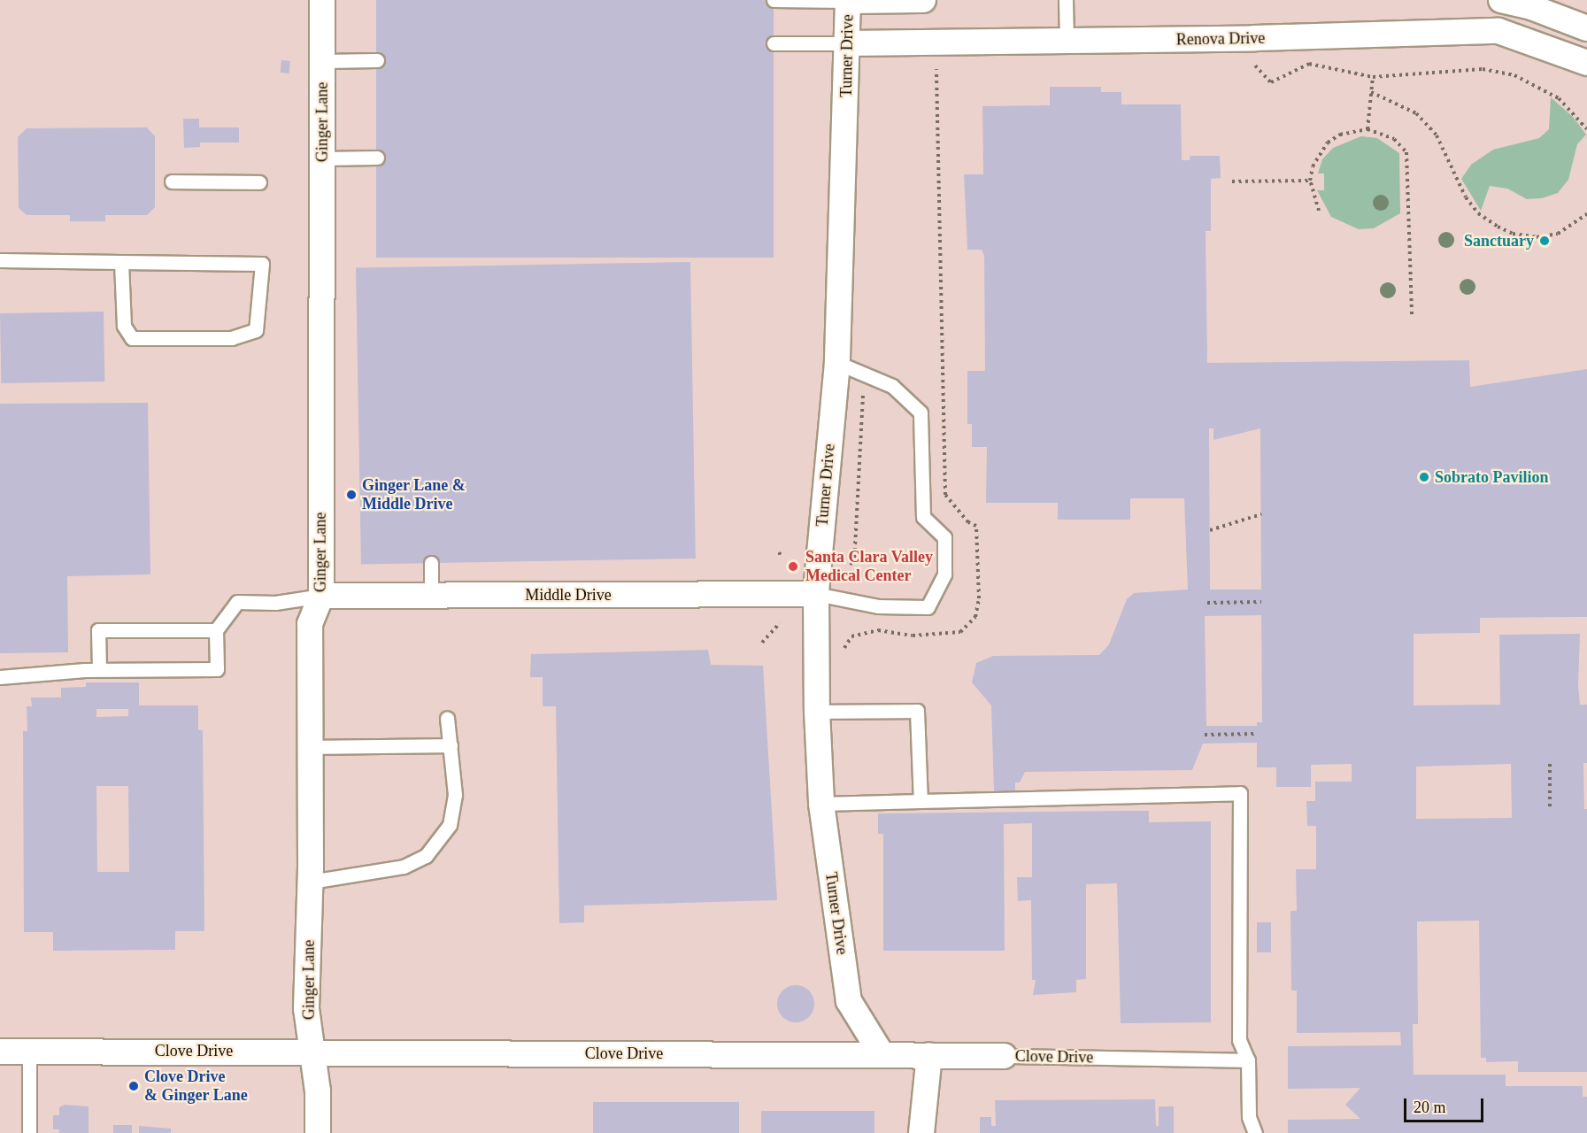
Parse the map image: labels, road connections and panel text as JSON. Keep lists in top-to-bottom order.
{
  "streets": {
    "street": [
      "Renova Drive",
      "Turner Drive",
      "Ginger Lane",
      "Middle Drive",
      "Clove Drive"
    ]
  },
  "crossings": [
    ["Renova Drive", "Turner Drive"],
    ["Turner Drive", "Middle Drive"],
    ["Turner Drive", "Clove Drive"],
    ["Ginger Lane", "Middle Drive"],
    ["Ginger Lane", "Clove Drive"]
  ],
  "places": [
    "Sanctuary",
    "Sobrato Pavilion",
    "Ginger Lane & Middle Drive",
    "Santa Clara Valley Medical Center",
    "Clove Drive & Ginger Lane"
  ],
  "scale_bar": "20 m"
}
